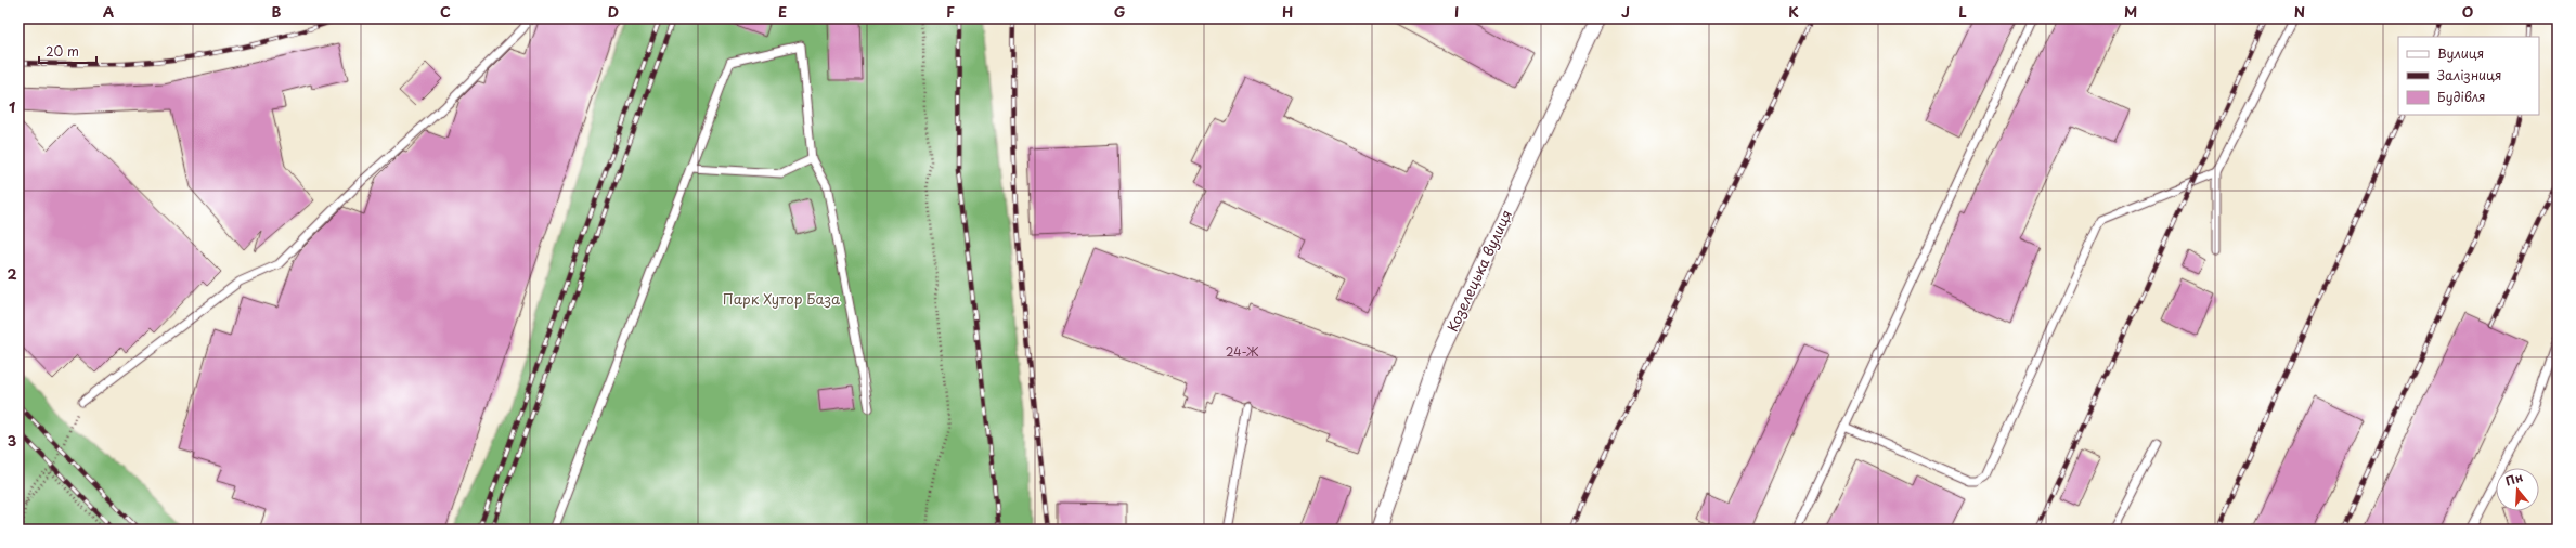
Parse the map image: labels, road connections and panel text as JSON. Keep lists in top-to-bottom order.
{
  "streets": {
    "street": ["Козелецька вулиця"]
  },
  "parks": ["Парк Хутор База"],
  "house_numbers": ["24-Ж"],
  "legend": ["Вулиця", "Залізниця", "Будівля"],
  "scale_bar": "20 m",
  "north": "top",
  "grid": {
    "columns": [
      "A",
      "B",
      "C",
      "D",
      "E",
      "F",
      "G",
      "H",
      "I",
      "J",
      "K",
      "L",
      "M",
      "N",
      "O"
    ],
    "rows": ["1", "2", "3"]
  }
}
